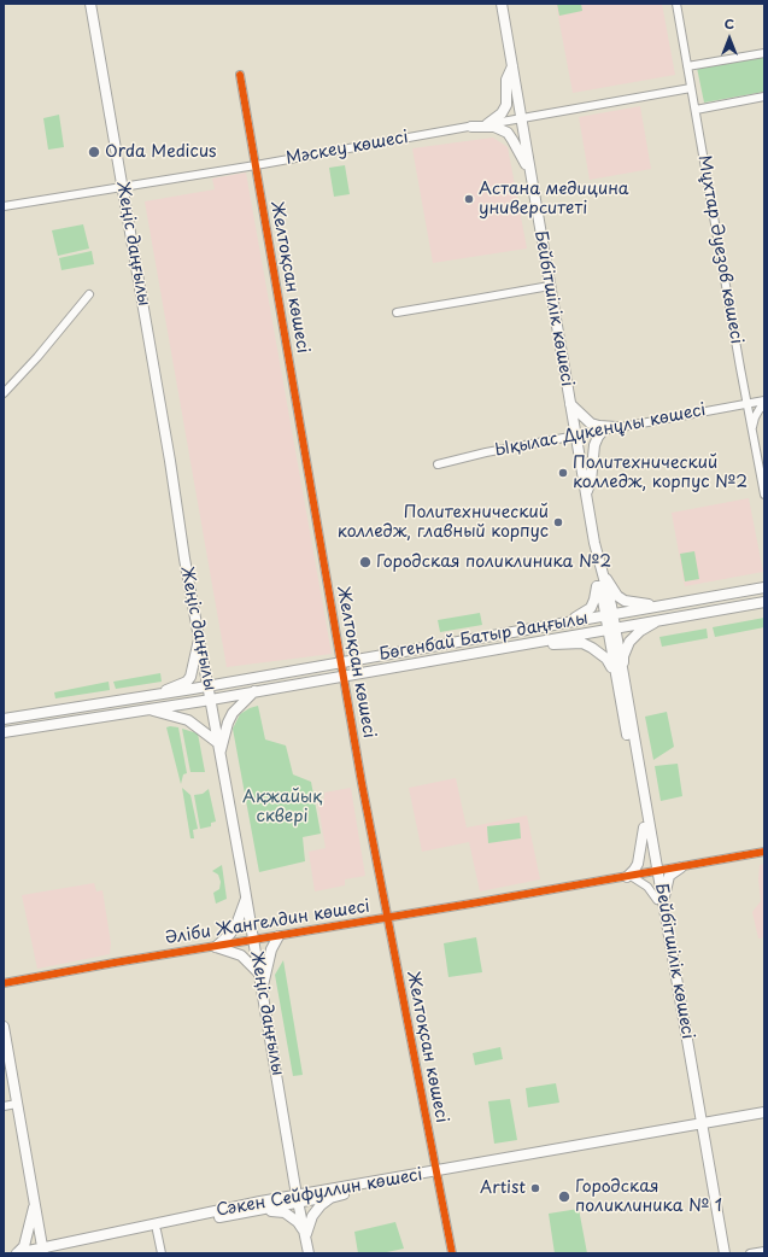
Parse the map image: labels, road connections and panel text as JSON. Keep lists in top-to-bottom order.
{
  "streets": {
    "main road": [
      "Жеңіс даңғылы",
      "Бейбітшілік көшесі",
      "Бөгенбай Батыр даңғылы",
      "Сәкен Сейфуллин көшесі"
    ],
    "street": [
      "Мәскеу көшесі",
      "Мұхтар Әуезов көшесі",
      "Желтоқсан көшесі",
      "Ықылас Дүкенұлы көшесі",
      "Әліби Жангелдин көшесі"
    ]
  },
  "crossings": [
    ["Мәскеу көшесі", "Жеңіс даңғылы"],
    ["Мәскеу көшесі", "Мұхтар Әуезов көшесі"],
    ["Мәскеу көшесі", "Желтоқсан көшесі"],
    ["Мәскеу көшесі", "Бейбітшілік көшесі"],
    ["Жеңіс даңғылы", "Бөгенбай Батыр даңғылы"],
    ["Жеңіс даңғылы", "Әліби Жангелдин көшесі"],
    ["Жеңіс даңғылы", "Сәкен Сейфуллин көшесі"],
    ["Мұхтар Әуезов көшесі", "Ықылас Дүкенұлы көшесі"],
    ["Желтоқсан көшесі", "Бөгенбай Батыр даңғылы"],
    ["Желтоқсан көшесі", "Әліби Жангелдин көшесі"],
    ["Желтоқсан көшесі", "Сәкен Сейфуллин көшесі"],
    ["Бейбітшілік көшесі", "Ықылас Дүкенұлы көшесі"],
    ["Бейбітшілік көшесі", "Бөгенбай Батыр даңғылы"],
    ["Бейбітшілік көшесі", "Әліби Жангелдин көшесі"],
    ["Бейбітшілік көшесі", "Сәкен Сейфуллин көшесі"]
  ],
  "parks": ["Ақжайық сквері"],
  "places": [
    "Orda Medicus",
    "Астана медицина университеті",
    "Политехнический колледж, корпус №2",
    "Политехнический колледж, главный корпус",
    "Городская поликлиника №2",
    "Artist",
    "Городская поликлиника № 1"
  ],
  "north": "top"
}
